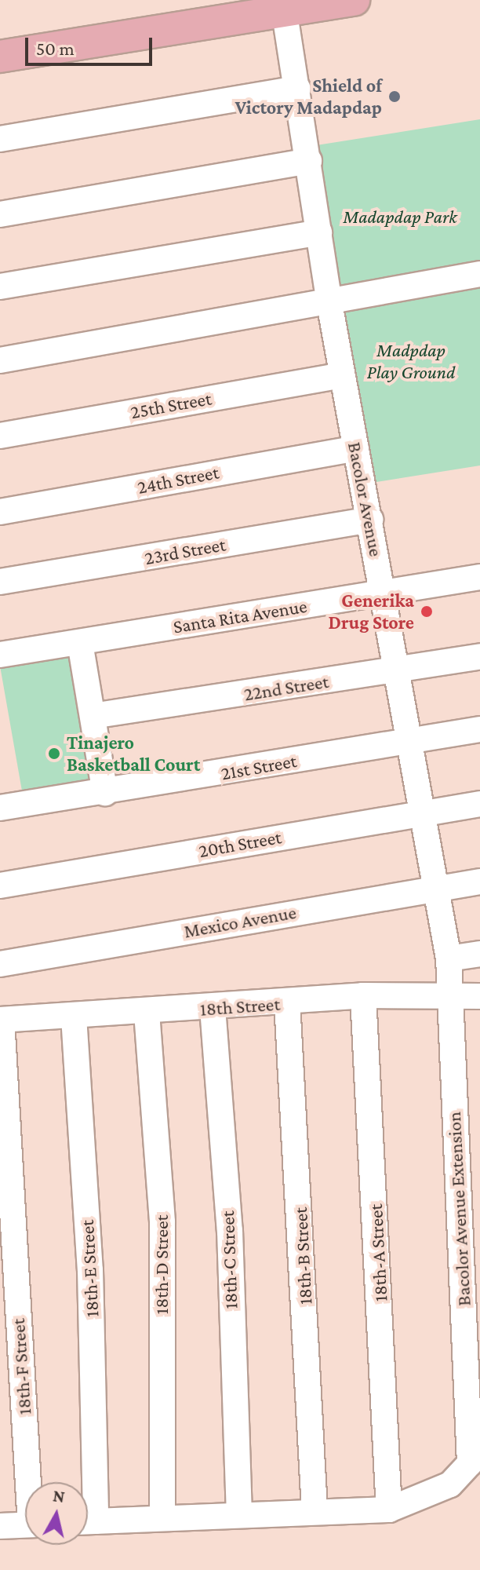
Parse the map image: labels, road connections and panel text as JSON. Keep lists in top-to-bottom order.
{
  "streets": {
    "street": [
      "25th Street",
      "24th Street",
      "Bacolor Avenue",
      "23rd Street",
      "Santa Rita Avenue",
      "22nd Street",
      "21st Street",
      "20th Street",
      "Mexico Avenue",
      "18th Street",
      "Bacolor Avenue Extension",
      "18th-A Street",
      "18th-B Street",
      "18th-C Street",
      "18th-D Street",
      "18th-E Street",
      "18th-F Street"
    ]
  },
  "crossings": [
    ["25th Street", "Bacolor Avenue"],
    ["24th Street", "Bacolor Avenue"],
    ["Bacolor Avenue", "23rd Street"],
    ["Bacolor Avenue", "Santa Rita Avenue"],
    ["Bacolor Avenue", "22nd Street"],
    ["Bacolor Avenue", "21st Street"],
    ["Bacolor Avenue", "20th Street"],
    ["Bacolor Avenue", "Mexico Avenue"],
    ["Bacolor Avenue", "18th Street"],
    ["Bacolor Avenue", "Bacolor Avenue Extension"],
    ["18th Street", "Bacolor Avenue Extension"],
    ["18th Street", "18th-A Street"],
    ["18th Street", "18th-B Street"],
    ["18th Street", "18th-C Street"],
    ["18th Street", "18th-D Street"],
    ["18th Street", "18th-E Street"],
    ["18th Street", "18th-F Street"],
    ["Bacolor Avenue Extension", "18th-A Street"],
    ["Bacolor Avenue Extension", "18th-B Street"],
    ["Bacolor Avenue Extension", "18th-C Street"],
    ["Bacolor Avenue Extension", "18th-D Street"]
  ],
  "parks": ["Madapdap Park", "Madpdap Play Ground"],
  "places": ["Shield of Victory Madapdap", "Generika Drug Store", "Tinajero Basketball Court"],
  "scale_bar": "50 m",
  "north": "top"
}
